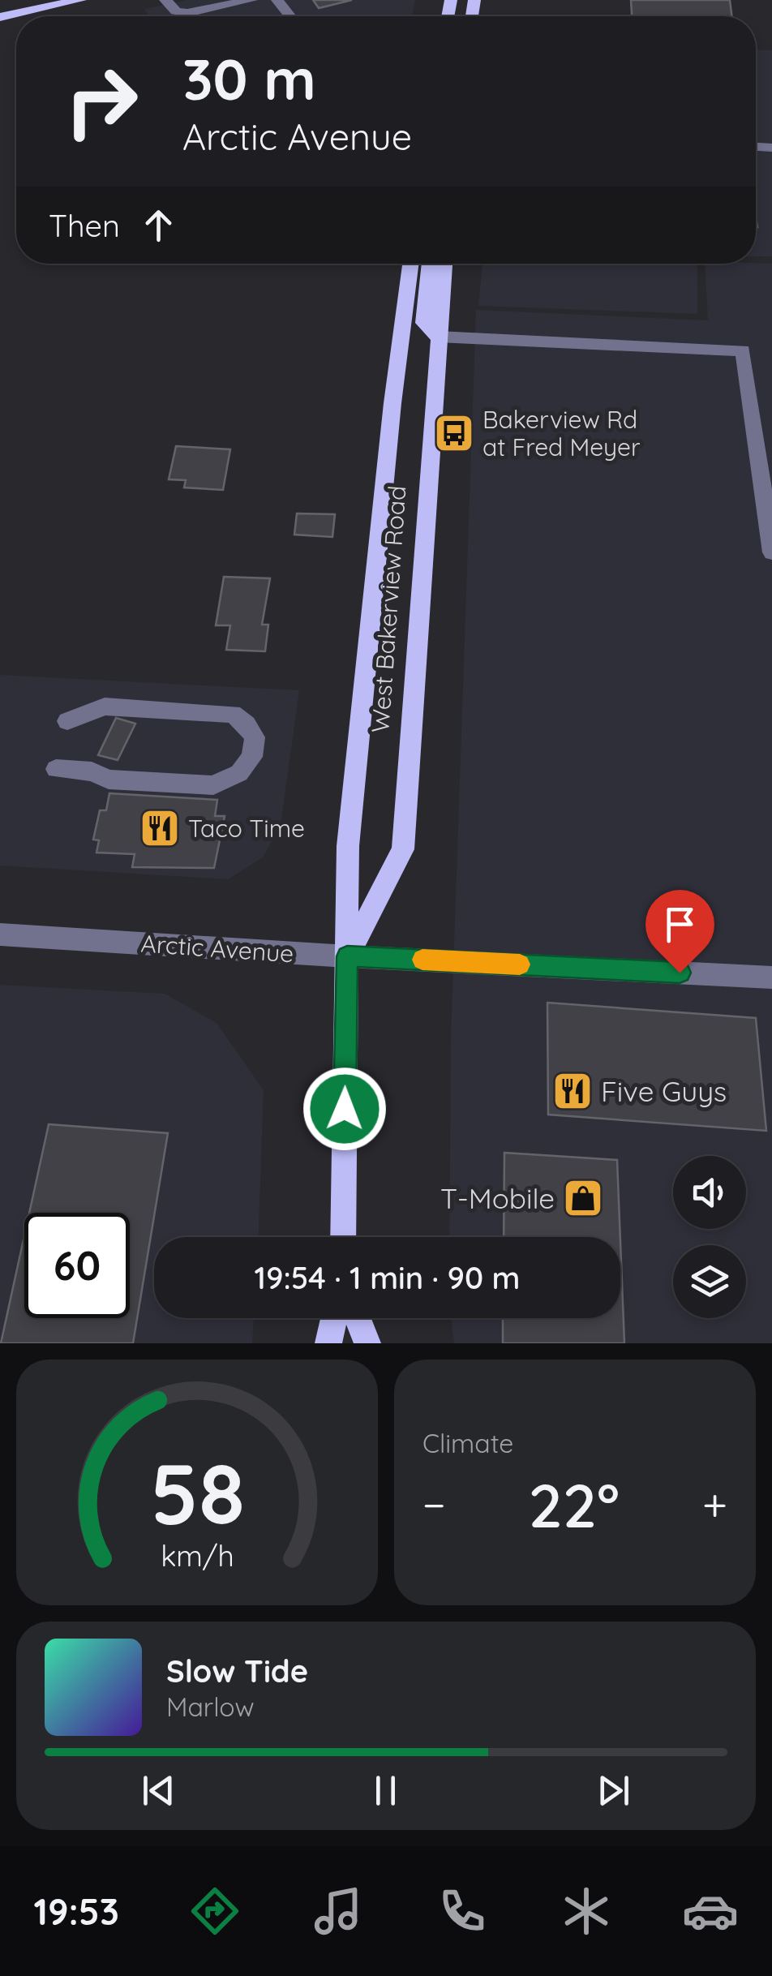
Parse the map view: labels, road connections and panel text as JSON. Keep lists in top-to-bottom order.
{
  "streets": {
    "main road": ["West Bakerview Road"],
    "street": ["Arctic Avenue"]
  },
  "crossings": [
    ["West Bakerview Road", "Arctic Avenue"]
  ],
  "places": {
    "bus stop": ["Bakerview Rd at Fred Meyer"],
    "restaurant": ["Taco Time", "Five Guys"],
    "shop": ["T-Mobile"]
  },
  "page": {
    "turn": ["30 m", "Arctic Avenue"],
    "then": "Then",
    "limit": "60",
    "trip": "19:54 · 1 min · 90 m",
    "tile": "Climate",
    "heat": ["−", "22°", "+"],
    "song": ["Slow Tide", "Marlow"],
    "tabs": "19:53",
    "gauge": ["58", "km/h"]
  }
}
